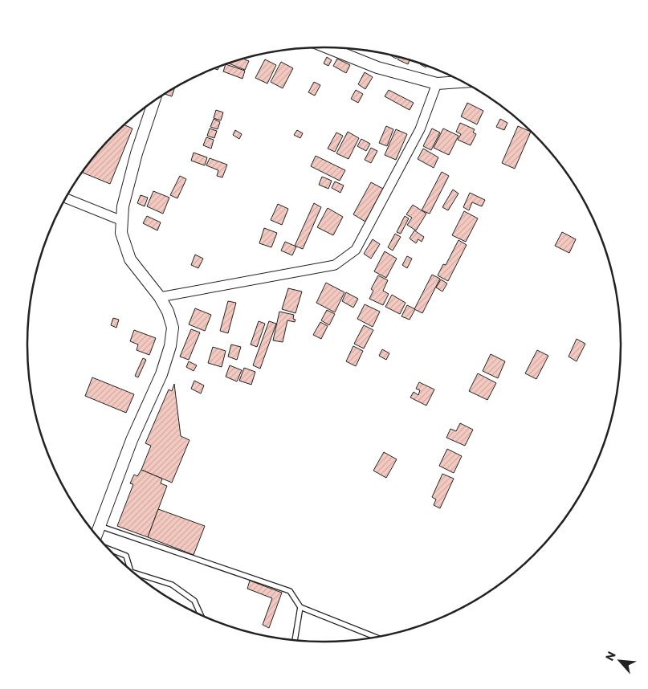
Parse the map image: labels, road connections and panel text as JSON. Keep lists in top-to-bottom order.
{
  "north": "top left"
}
